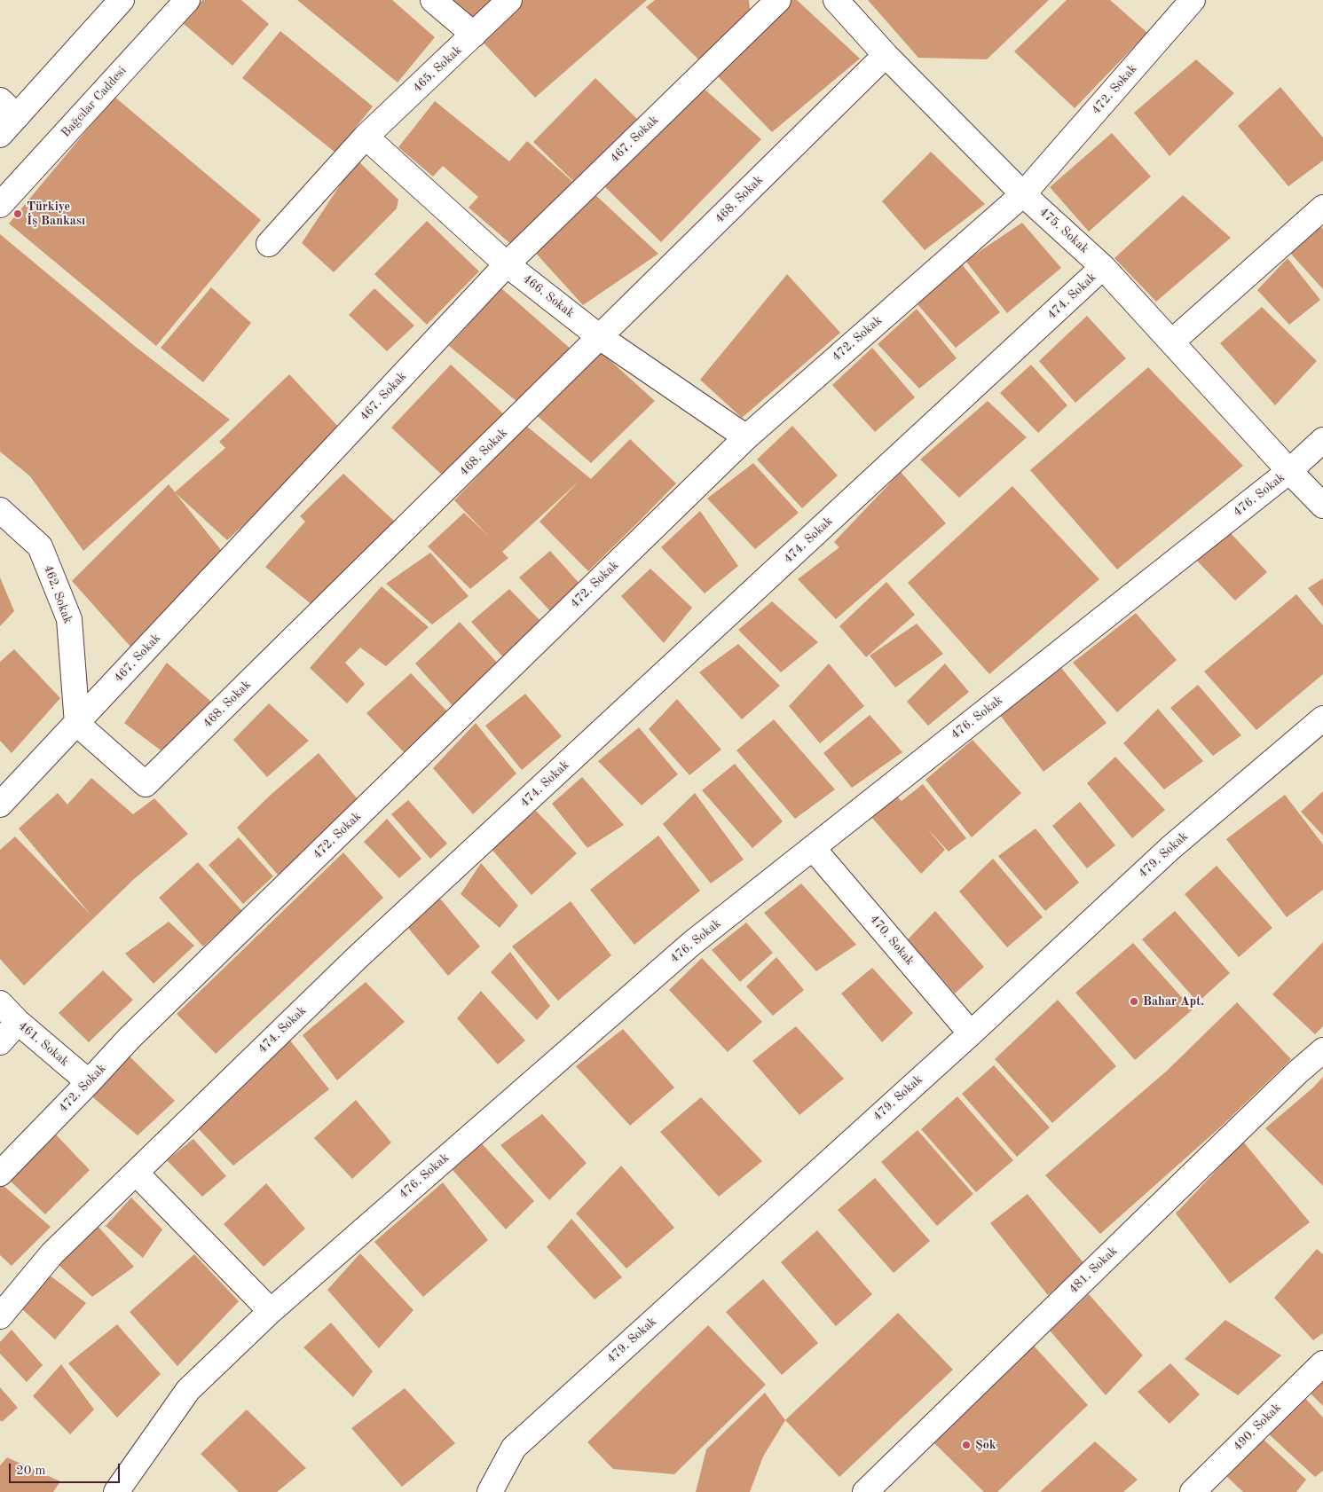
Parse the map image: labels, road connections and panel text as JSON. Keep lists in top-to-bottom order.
{
  "streets": {
    "street": [
      "465. Sokak",
      "472. Sokak",
      "Bağcılar Caddesi",
      "467. Sokak",
      "468. Sokak",
      "475. Sokak",
      "466. Sokak",
      "474. Sokak",
      "476. Sokak",
      "462. Sokak",
      "479. Sokak",
      "470. Sokak",
      "461. Sokak",
      "481. Sokak",
      "490. Sokak"
    ]
  },
  "crossings": [
    ["465. Sokak", "466. Sokak"],
    ["472. Sokak", "475. Sokak"],
    ["472. Sokak", "466. Sokak"],
    ["472. Sokak", "461. Sokak"],
    ["467. Sokak", "468. Sokak"],
    ["467. Sokak", "466. Sokak"],
    ["467. Sokak", "462. Sokak"],
    ["468. Sokak", "475. Sokak"],
    ["468. Sokak", "466. Sokak"],
    ["468. Sokak", "462. Sokak"],
    ["475. Sokak", "474. Sokak"],
    ["475. Sokak", "476. Sokak"],
    ["476. Sokak", "470. Sokak"],
    ["479. Sokak", "470. Sokak"]
  ],
  "places": ["Türkiye İş Bankası", "Bahar Apt.", "Şok"],
  "scale_bar": "20 m"
}
